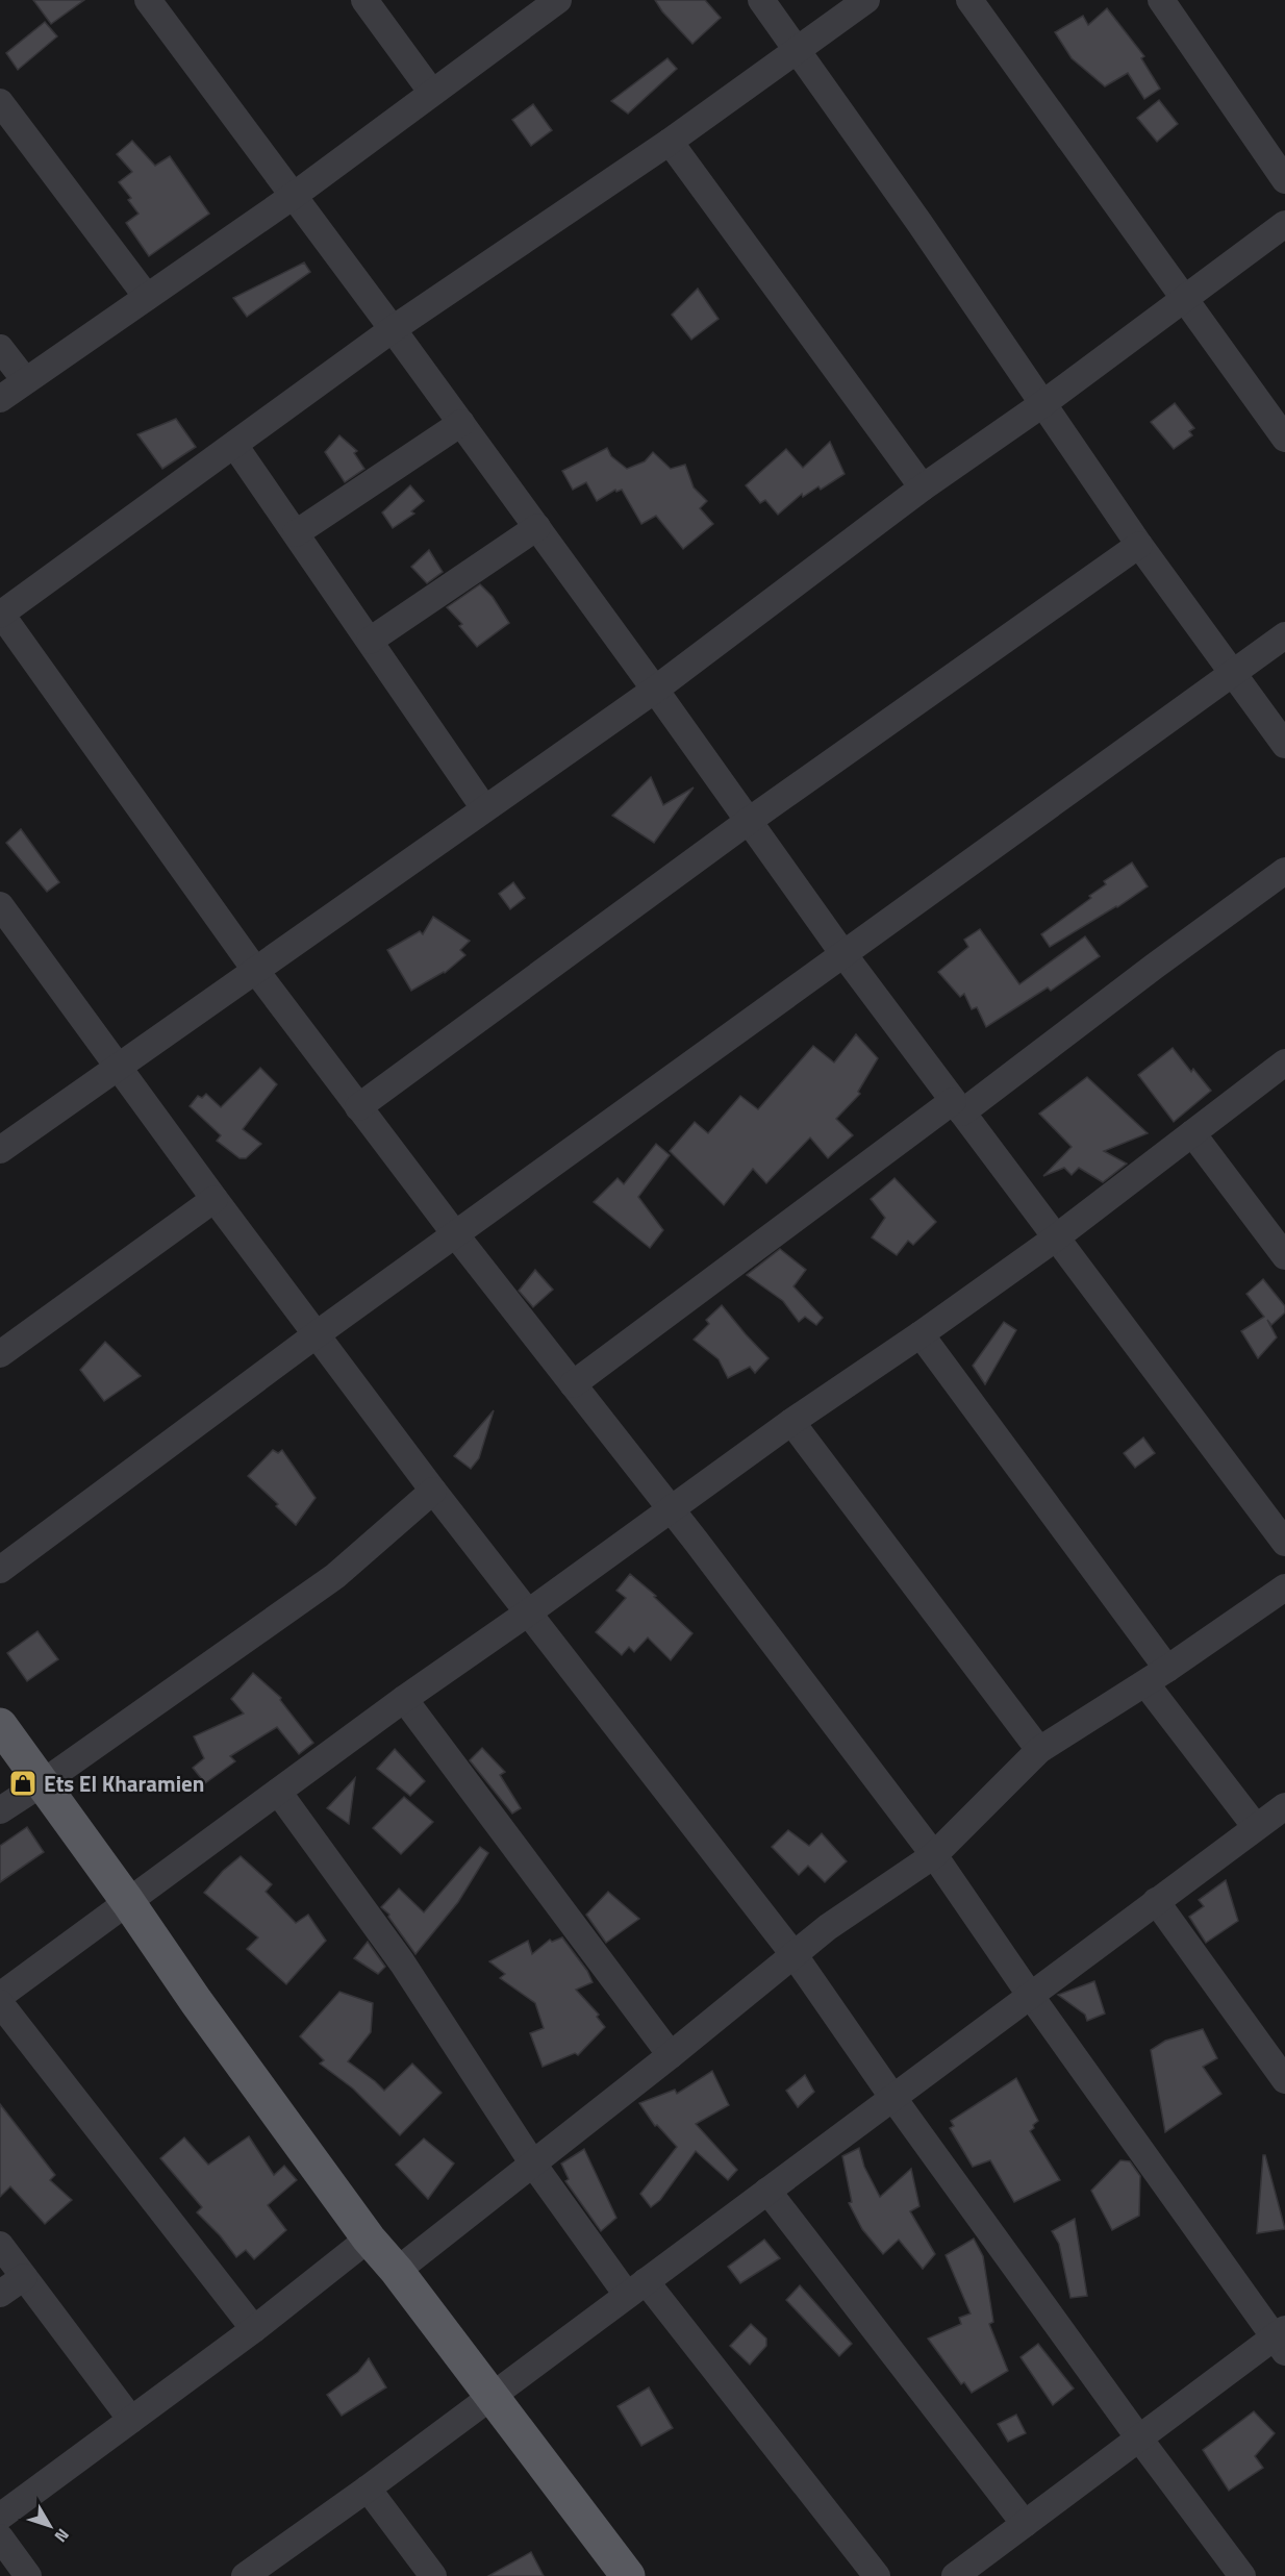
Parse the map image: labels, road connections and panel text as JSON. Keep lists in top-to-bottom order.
{
  "places": {
    "shop": ["Ets El Kharamien"]
  },
  "north": "bottom right"
}
